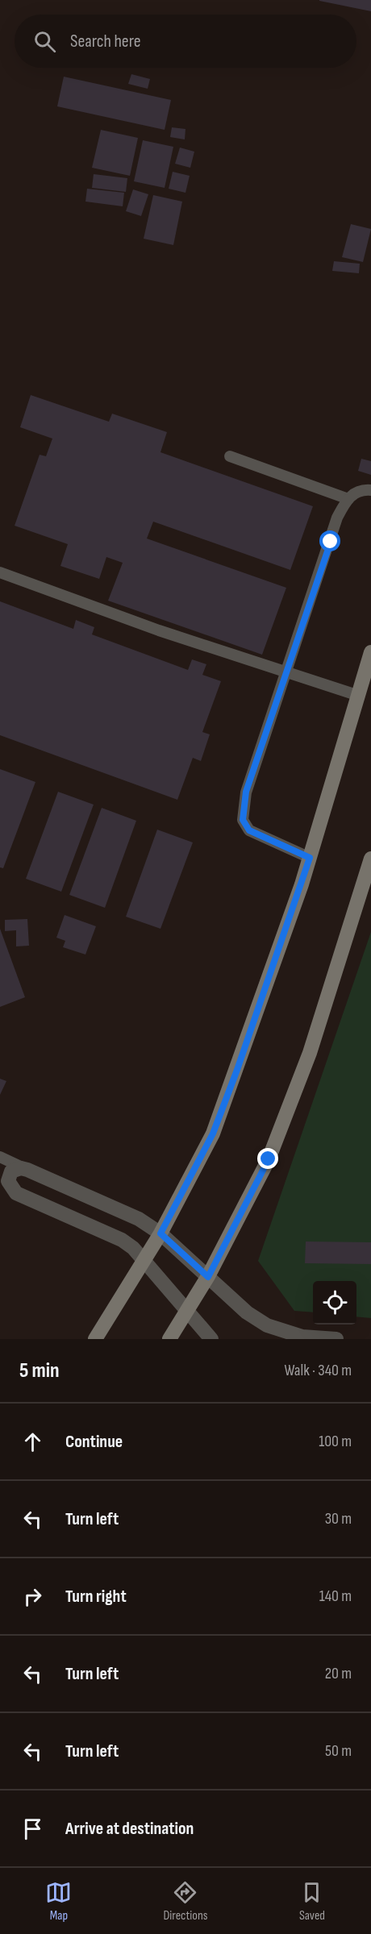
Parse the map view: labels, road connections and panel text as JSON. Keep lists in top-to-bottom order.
{
  "page": {
    "search": "Search here",
    "heading": ["5 min", "Walk · 340 m"],
    "list": [
      ["Continue", "100 m"],
      ["Turn left", "30 m"],
      ["Turn right", "140 m"],
      ["Turn left", "20 m"],
      ["Turn left", "50 m"],
      "Arrive at destination"
    ],
    "nav": ["Map", "Directions", "Saved"]
  }
}
